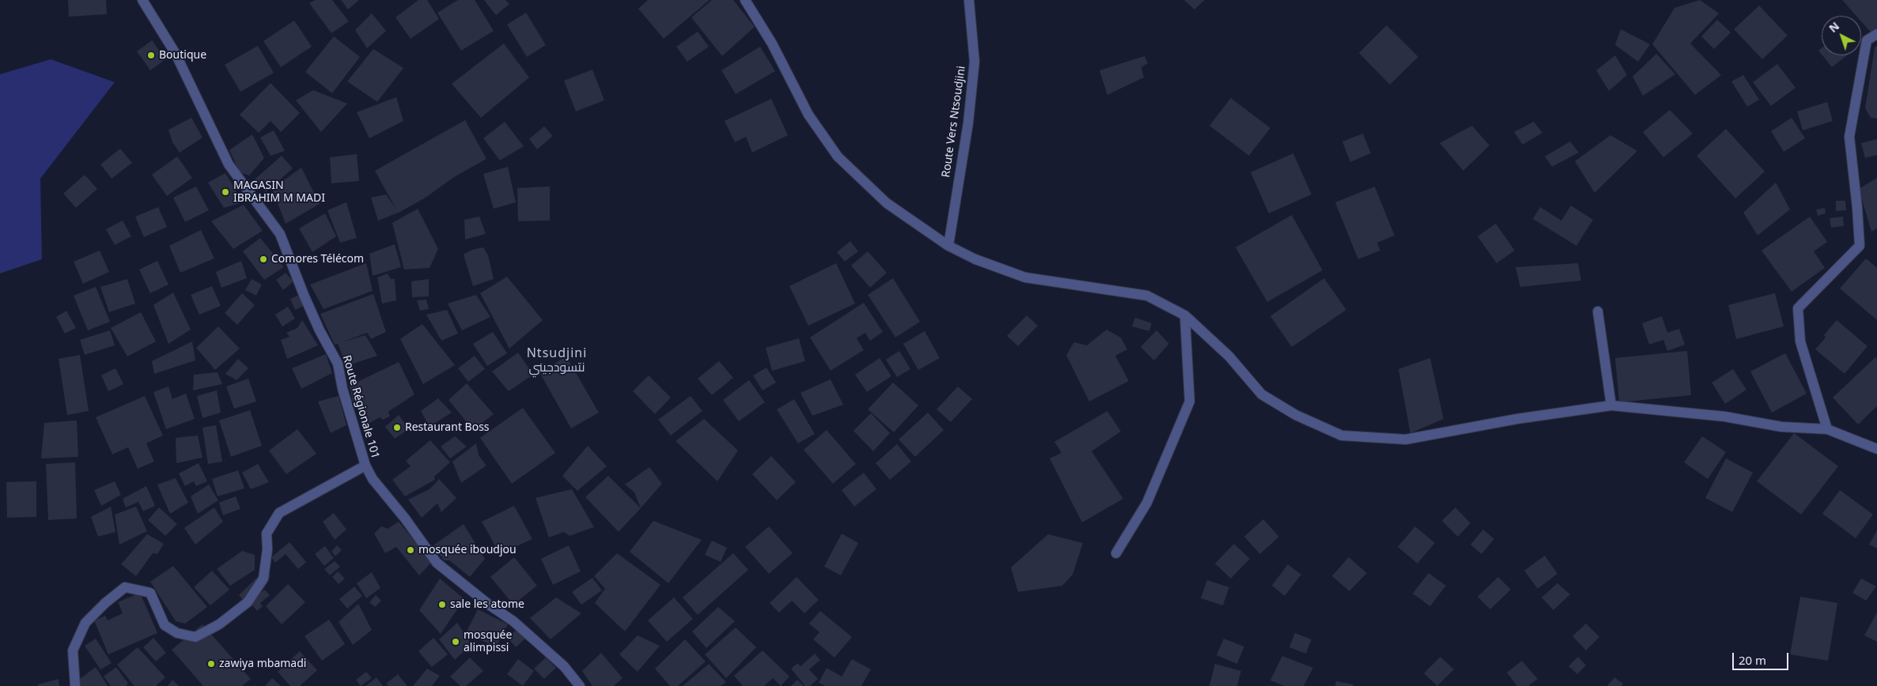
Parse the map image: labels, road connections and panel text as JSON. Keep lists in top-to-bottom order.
{
  "streets": {
    "street": ["Route Vers Ntsoudjini", "Route Régionale 101"]
  },
  "districts": ["Ntsudjini نتسودجيني"],
  "places": [
    "Boutique",
    "MAGASIN IBRAHIM M MADI",
    "Comores Télécom",
    "Restaurant Boss",
    "mosquée iboudjou",
    "sale les atome",
    "mosquée alimpissi",
    "zawiya mbamadi"
  ],
  "scale_bar": "20 m",
  "north": "top left"
}
